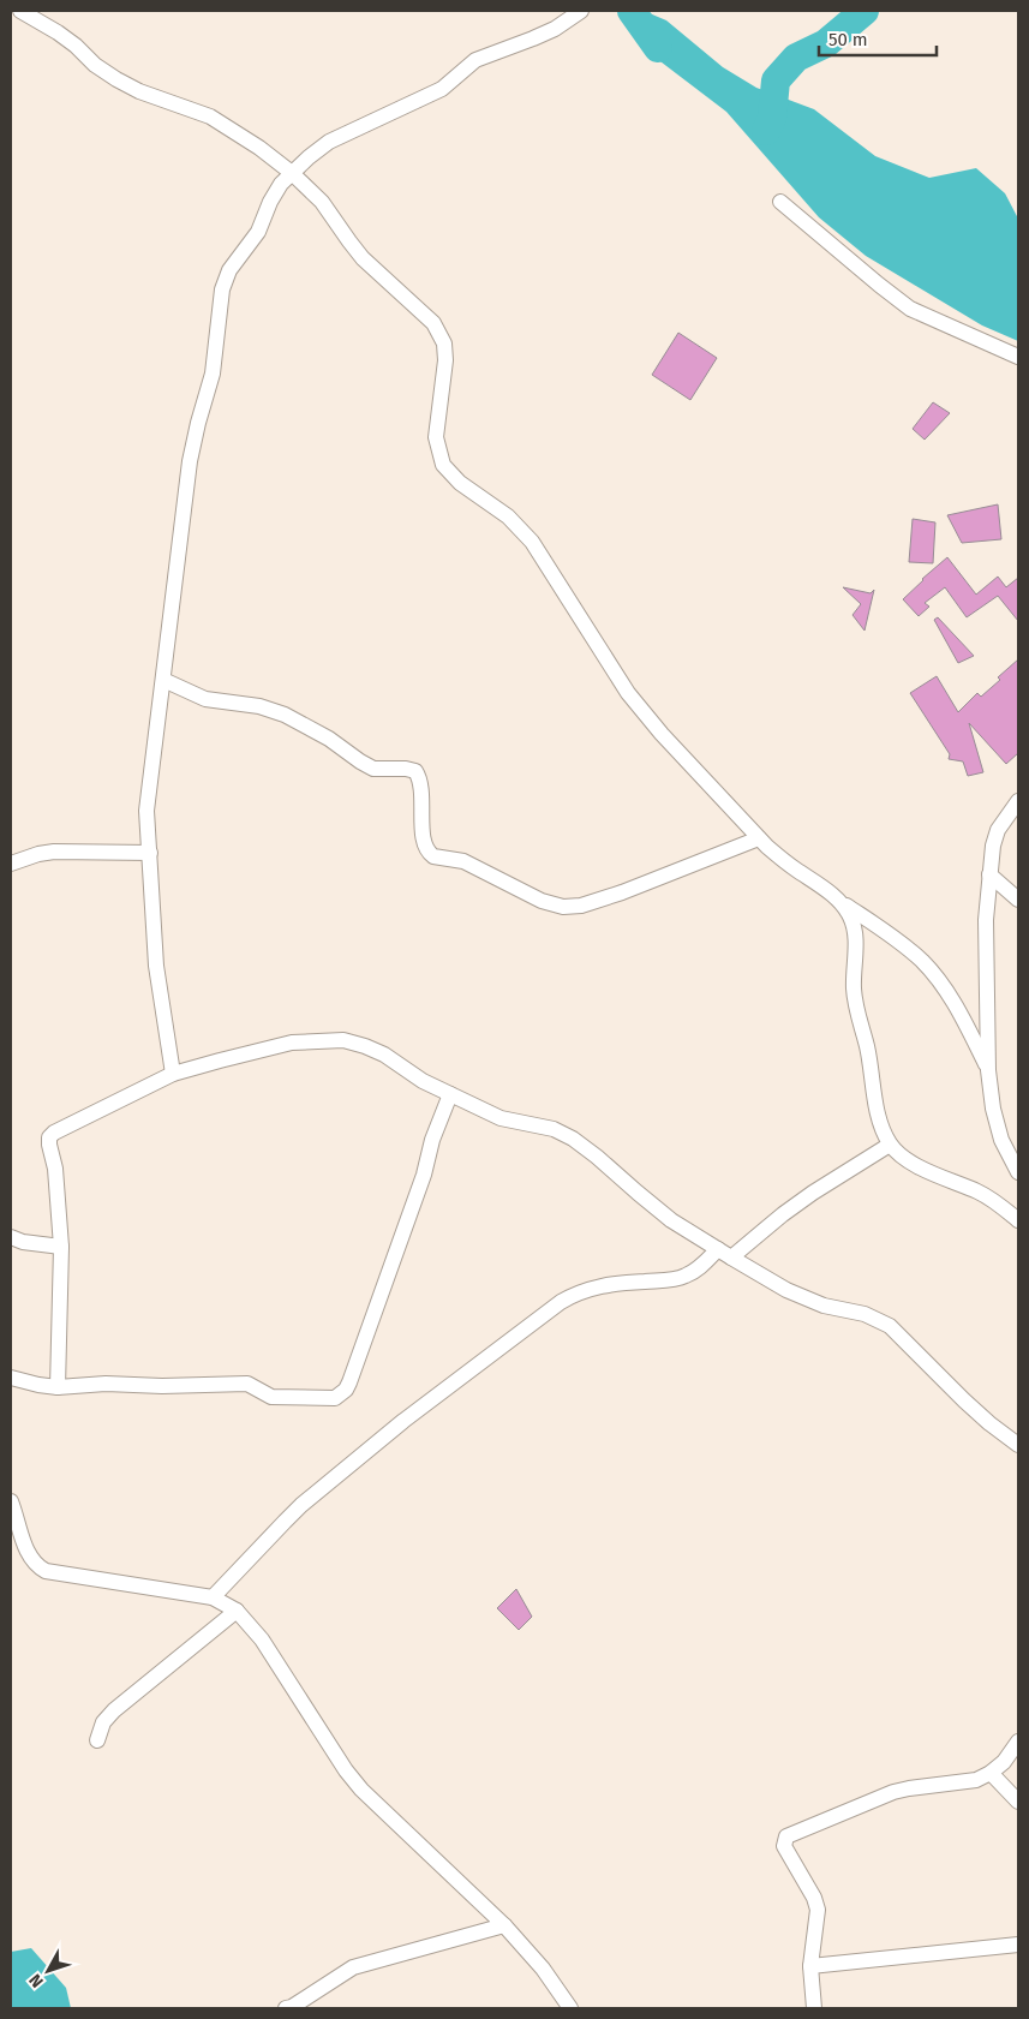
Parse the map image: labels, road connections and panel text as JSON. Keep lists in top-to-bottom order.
{
  "scale_bar": "50 m",
  "north": "bottom left"
}
